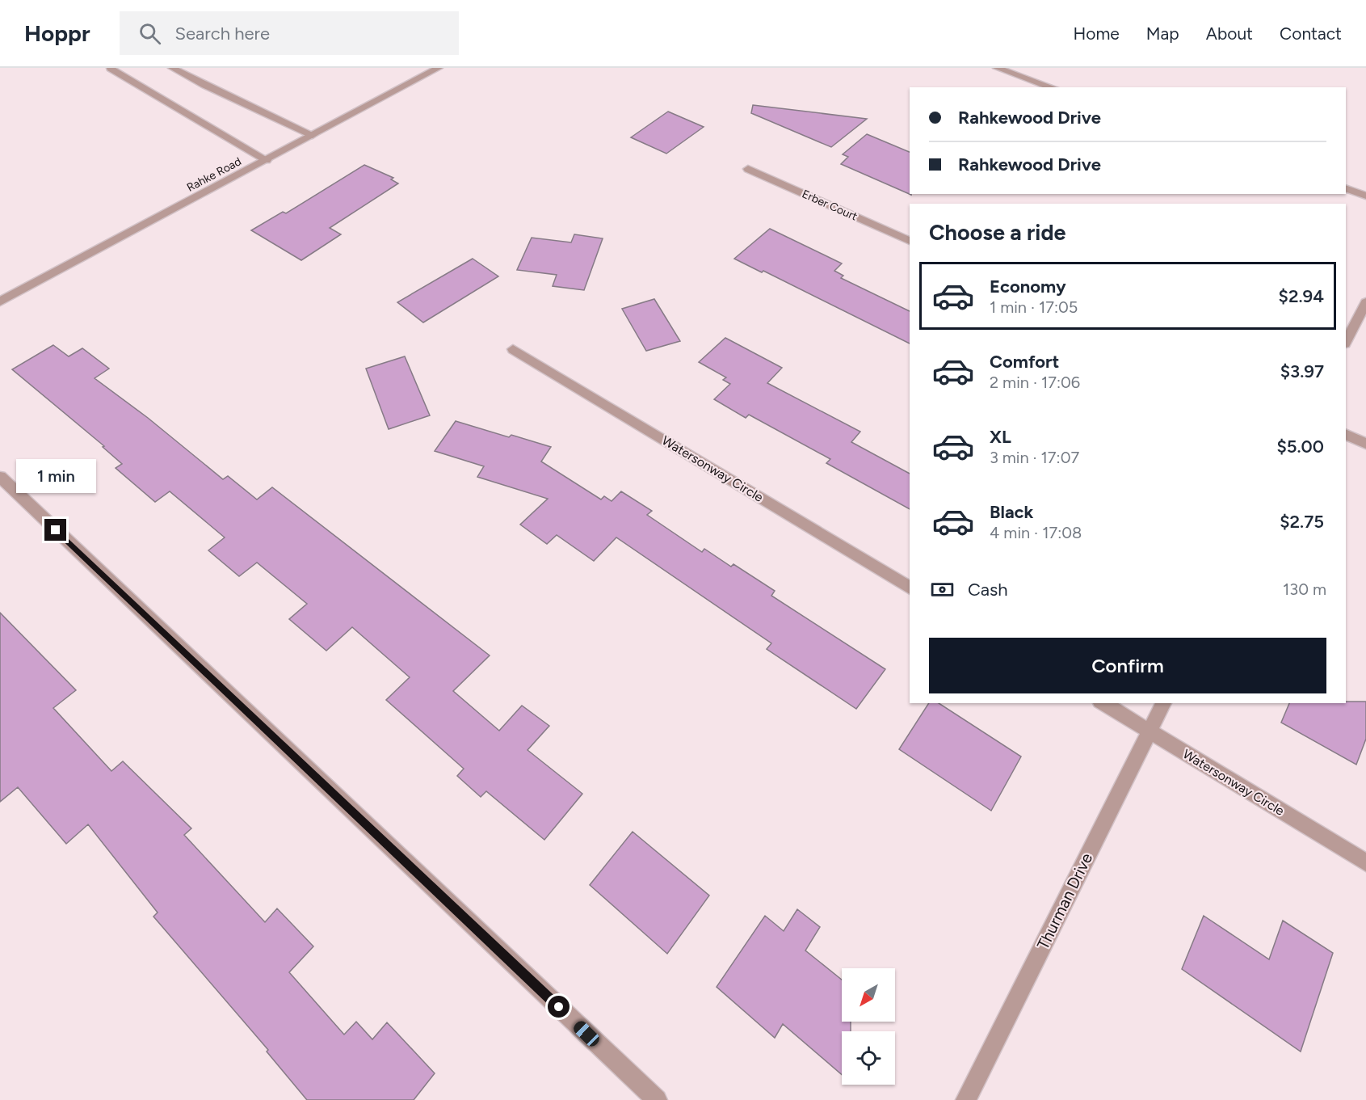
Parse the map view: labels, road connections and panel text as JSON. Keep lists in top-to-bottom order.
{
  "streets": {
    "street": [
      "Rahke Road",
      "Erber Court",
      "Watersonway Circle",
      "Thurman Drive"
    ]
  },
  "crossings": [
    ["Watersonway Circle", "Thurman Drive"]
  ],
  "north": "bottom left",
  "page": {
    "header": "Hoppr",
    "search": "Search here",
    "nav": [
      "Home",
      "Map",
      "About",
      "Contact"
    ],
    "banner": ["Rahkewood Drive", "Rahkewood Drive"],
    "heading": "Choose a ride",
    "list": [
      {
        "name": "Economy",
        "note": "1 min · 17:05",
        "value": "$2.94"
      },
      {
        "name": "Comfort",
        "note": "2 min · 17:06",
        "value": "$3.97"
      },
      {
        "name": "XL",
        "note": "3 min · 17:07",
        "value": "$5.00"
      },
      {
        "name": "Black",
        "note": "4 min · 17:08",
        "value": "$2.75"
      }
    ],
    "bubble": "1 min",
    "pay": ["Cash", "130 m"],
    "buttons": "Confirm"
  }
}
